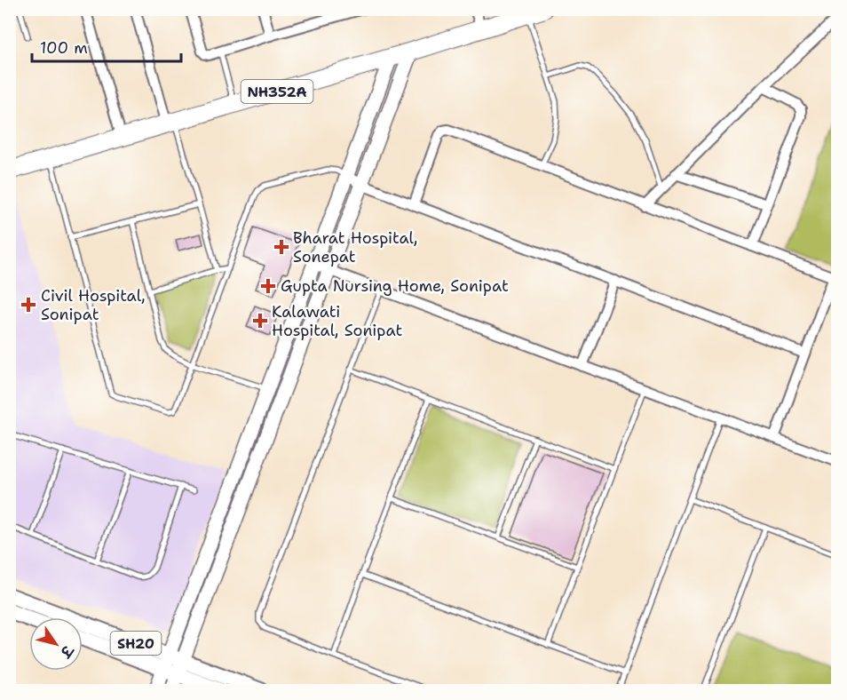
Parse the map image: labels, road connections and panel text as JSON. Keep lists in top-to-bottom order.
{
  "streets": {
    "highway": ["NH352A"],
    "main road": ["SH20"]
  },
  "places": {
    "health": [
      "Bharat Hospital, Sonepat",
      "Gupta Nursing Home, Sonipat",
      "Civil Hospital, Sonipat",
      "Kalawati Hospital, Sonipat"
    ]
  },
  "scale_bar": "100 m",
  "north": "bottom right"
}
